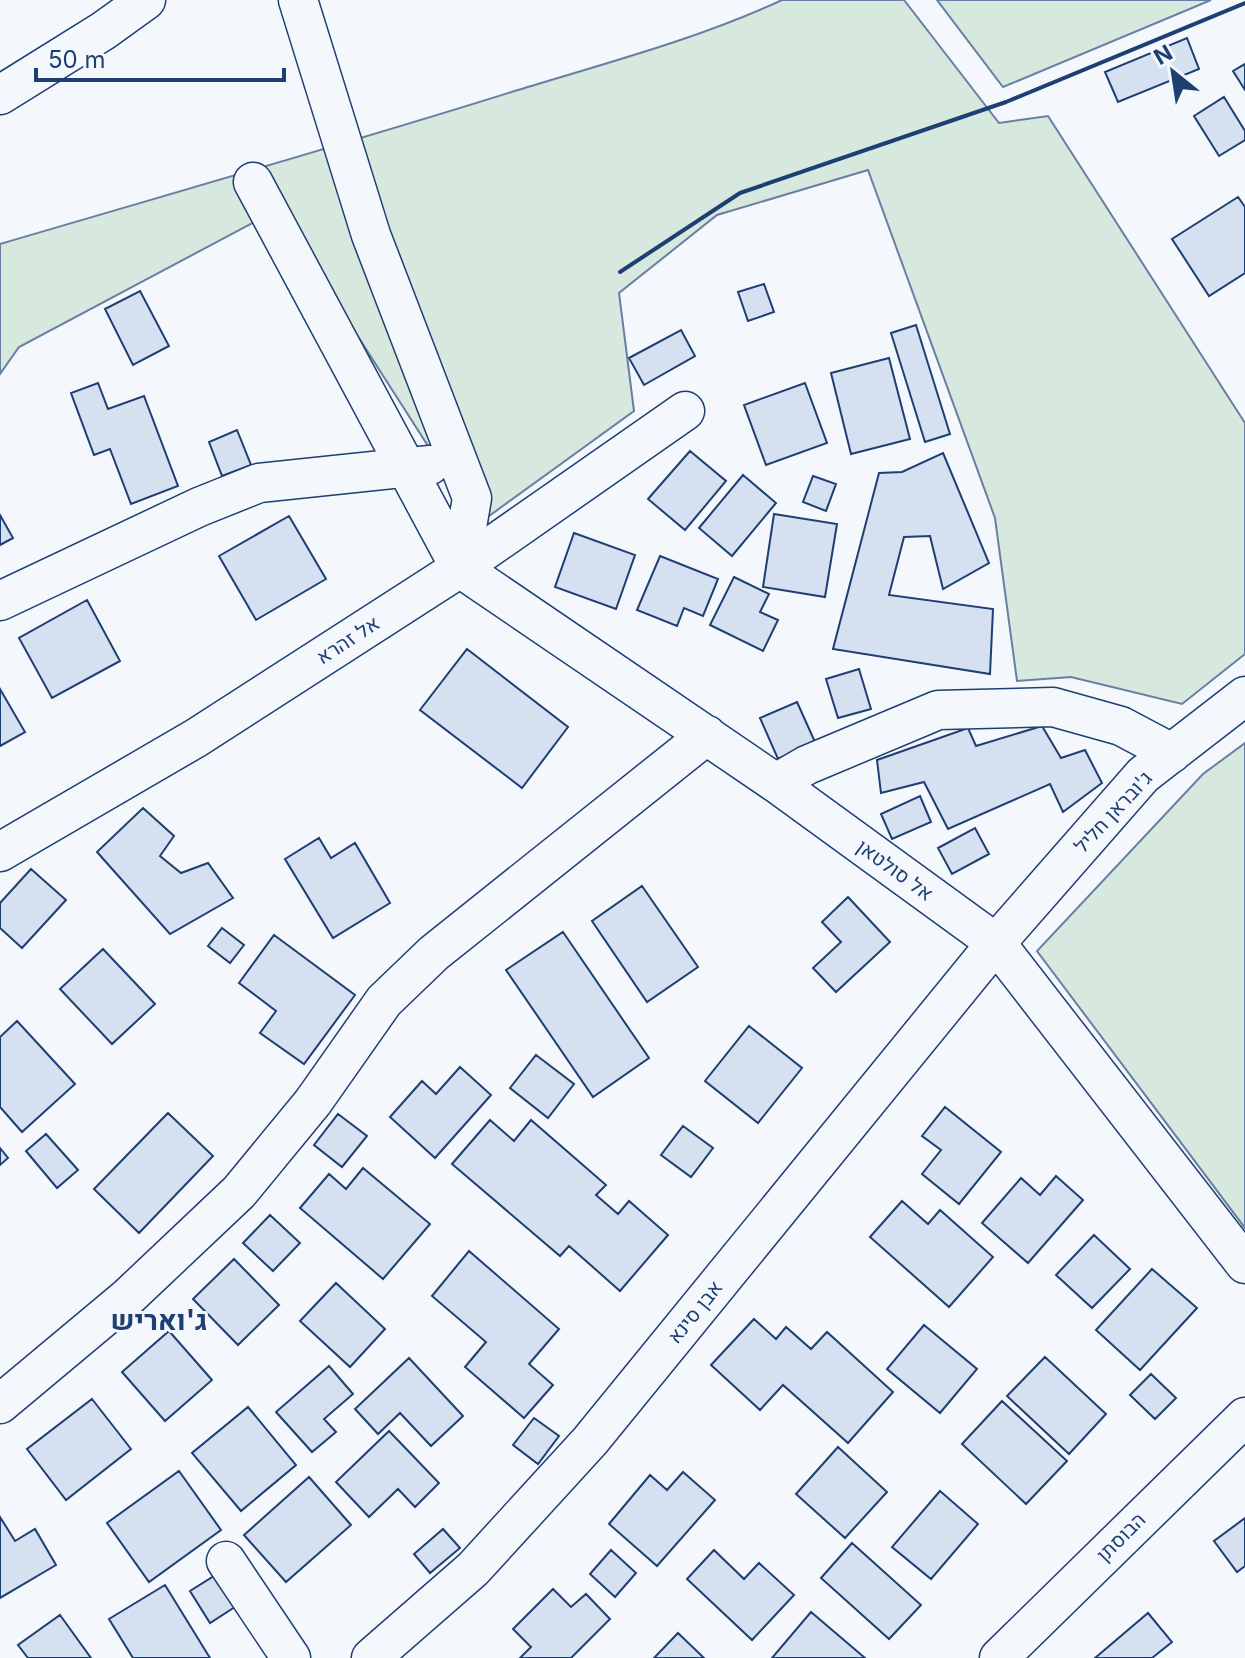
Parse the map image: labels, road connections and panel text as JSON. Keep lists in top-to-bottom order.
{
  "streets": {
    "street": [
      "אל זהרא",
      "ג'ובראן חליל",
      "אל סולטאן",
      "אבן סינא",
      "הבוסתן"
    ]
  },
  "crossings": [
    ["אל זהרא", "אל סולטאן"],
    ["ג'ובראן חליל", "אל סולטאן"],
    ["ג'ובראן חליל", "אבן סינא"],
    ["אל סולטאן", "אבן סינא"]
  ],
  "districts": ["ג'ואריש"],
  "scale_bar": "50 m",
  "north": "top left"
}
